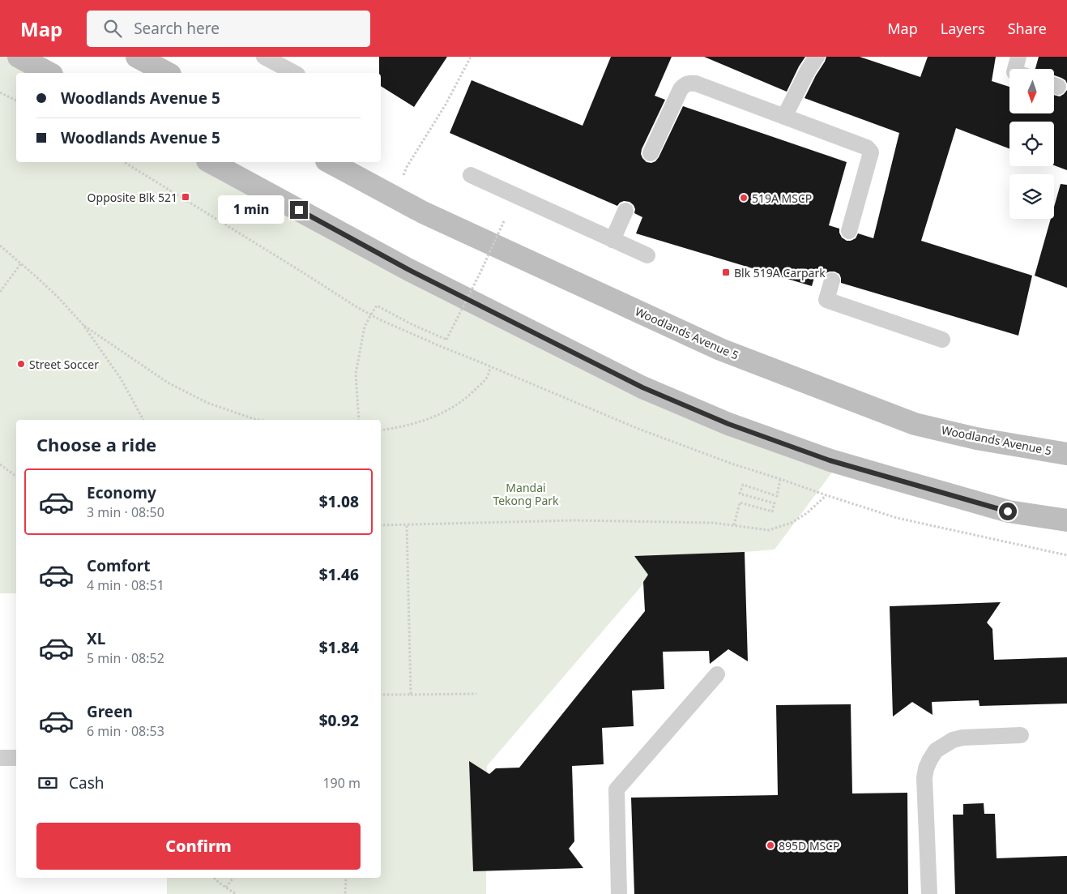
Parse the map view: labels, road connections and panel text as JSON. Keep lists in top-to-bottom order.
{
  "streets": {
    "main road": ["Woodlands Avenue 5"]
  },
  "parks": ["Mandai Tekong Park"],
  "places": {
    "transit": ["Opposite Blk 521", "Blk 519A Carpark"],
    "other": ["519A MSCP", "Street Soccer", "895D MSCP"]
  },
  "north": "bottom",
  "page": {
    "header": "Map",
    "search": "Search here",
    "nav": ["Map", "Layers", "Share"],
    "banner": ["Woodlands Avenue 5", "Woodlands Avenue 5"],
    "bubble": "1 min",
    "heading": "Choose a ride",
    "list": [
      {
        "name": "Economy",
        "note": "3 min · 08:50",
        "value": "$1.08"
      },
      {
        "name": "Comfort",
        "note": "4 min · 08:51",
        "value": "$1.46"
      },
      {
        "name": "XL",
        "note": "5 min · 08:52",
        "value": "$1.84"
      },
      {
        "name": "Green",
        "note": "6 min · 08:53",
        "value": "$0.92"
      }
    ],
    "pay": ["Cash", "190 m"],
    "buttons": "Confirm"
  }
}
